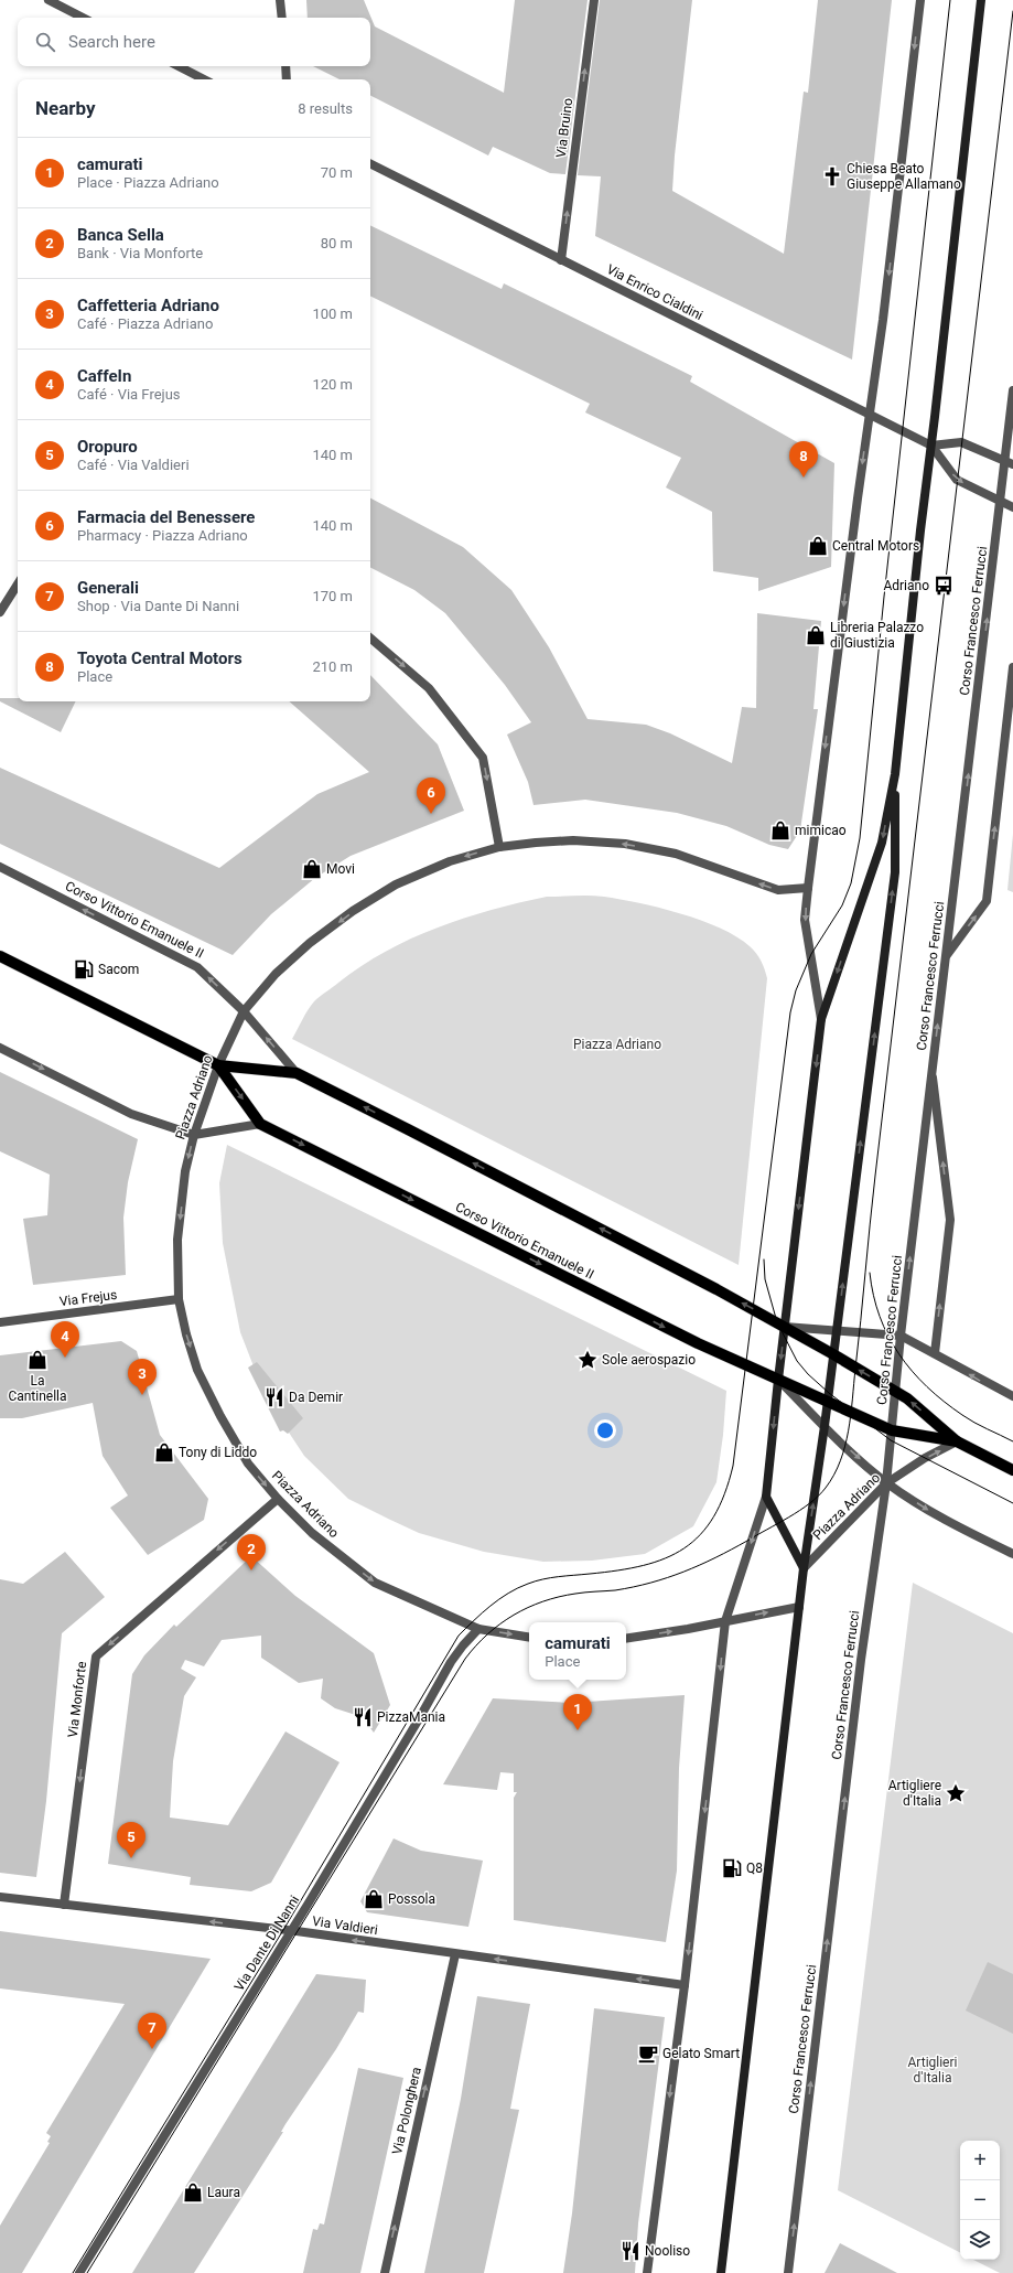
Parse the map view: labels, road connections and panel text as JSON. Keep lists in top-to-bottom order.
{
  "streets": {
    "main road": ["Corso Vittorio Emanuele II"],
    "street": [
      "Via Bruino",
      "Via Enrico Cialdini",
      "Corso Francesco Ferrucci",
      "Piazza Adriano",
      "Via Frejus",
      "Via Monforte",
      "Via Valdieri",
      "Via Dante Di Nanni",
      "Via Polonghera"
    ]
  },
  "crossings": [
    ["Via Bruino", "Via Enrico Cialdini"],
    ["Corso Francesco Ferrucci", "Corso Vittorio Emanuele II"],
    ["Corso Francesco Ferrucci", "Piazza Adriano"],
    ["Corso Vittorio Emanuele II", "Piazza Adriano"],
    ["Piazza Adriano", "Via Frejus"],
    ["Piazza Adriano", "Via Monforte"],
    ["Piazza Adriano", "Via Dante Di Nanni"],
    ["Via Monforte", "Via Valdieri"],
    ["Via Valdieri", "Via Dante Di Nanni"],
    ["Via Valdieri", "Via Polonghera"]
  ],
  "one_way": [
    "Via Bruino",
    "Via Monforte",
    "Via Valdieri",
    "Via Polonghera"
  ],
  "parks": ["Piazza Adriano", "Artiglieri d'Italia"],
  "places": {
    "church": ["Chiesa Beato Giuseppe Allamano"],
    "shop": [
      "Central Motors",
      "Libreria Palazzo di Giustizia",
      "mimicao",
      "Movi",
      "La Cantinella",
      "Tony di Liddo",
      "Possola",
      "Laura"
    ],
    "bus stop": ["Adriano"],
    "fuel station": ["Sacom", "Q8"],
    "place": ["Sole aerospazio", "Artigliere d'Italia"],
    "restaurant": ["Da Demir", "PizzaMania", "Nooliso"],
    "cafe": ["Gelato Smart"]
  },
  "page": {
    "search": "Search here",
    "heading": ["Nearby", "8 results"],
    "list": [
      {
        "mark": "1",
        "name": "camurati",
        "note": "Place · Piazza Adriano",
        "value": "70 m"
      },
      {
        "mark": "2",
        "name": "Banca Sella",
        "note": "Bank · Via Monforte",
        "value": "80 m"
      },
      {
        "mark": "3",
        "name": "Caffetteria Adriano",
        "note": "Café · Piazza Adriano",
        "value": "100 m"
      },
      {
        "mark": "4",
        "name": "CaffeIn",
        "note": "Café · Via Frejus",
        "value": "120 m"
      },
      {
        "mark": "5",
        "name": "Oropuro",
        "note": "Café · Via Valdieri",
        "value": "140 m"
      },
      {
        "mark": "6",
        "name": "Farmacia del Benessere",
        "note": "Pharmacy · Piazza Adriano",
        "value": "140 m"
      },
      {
        "mark": "7",
        "name": "Generali",
        "note": "Shop · Via Dante Di Nanni",
        "value": "170 m"
      },
      {
        "mark": "8",
        "name": "Toyota Central Motors",
        "note": "Place",
        "value": "210 m"
      }
    ],
    "pins": [
      "8",
      "6",
      "4",
      "3",
      "2",
      "1",
      "5",
      "7"
    ],
    "popup": ["camurati", "Place"],
    "map_buttons": ["+", "−"]
  }
}
